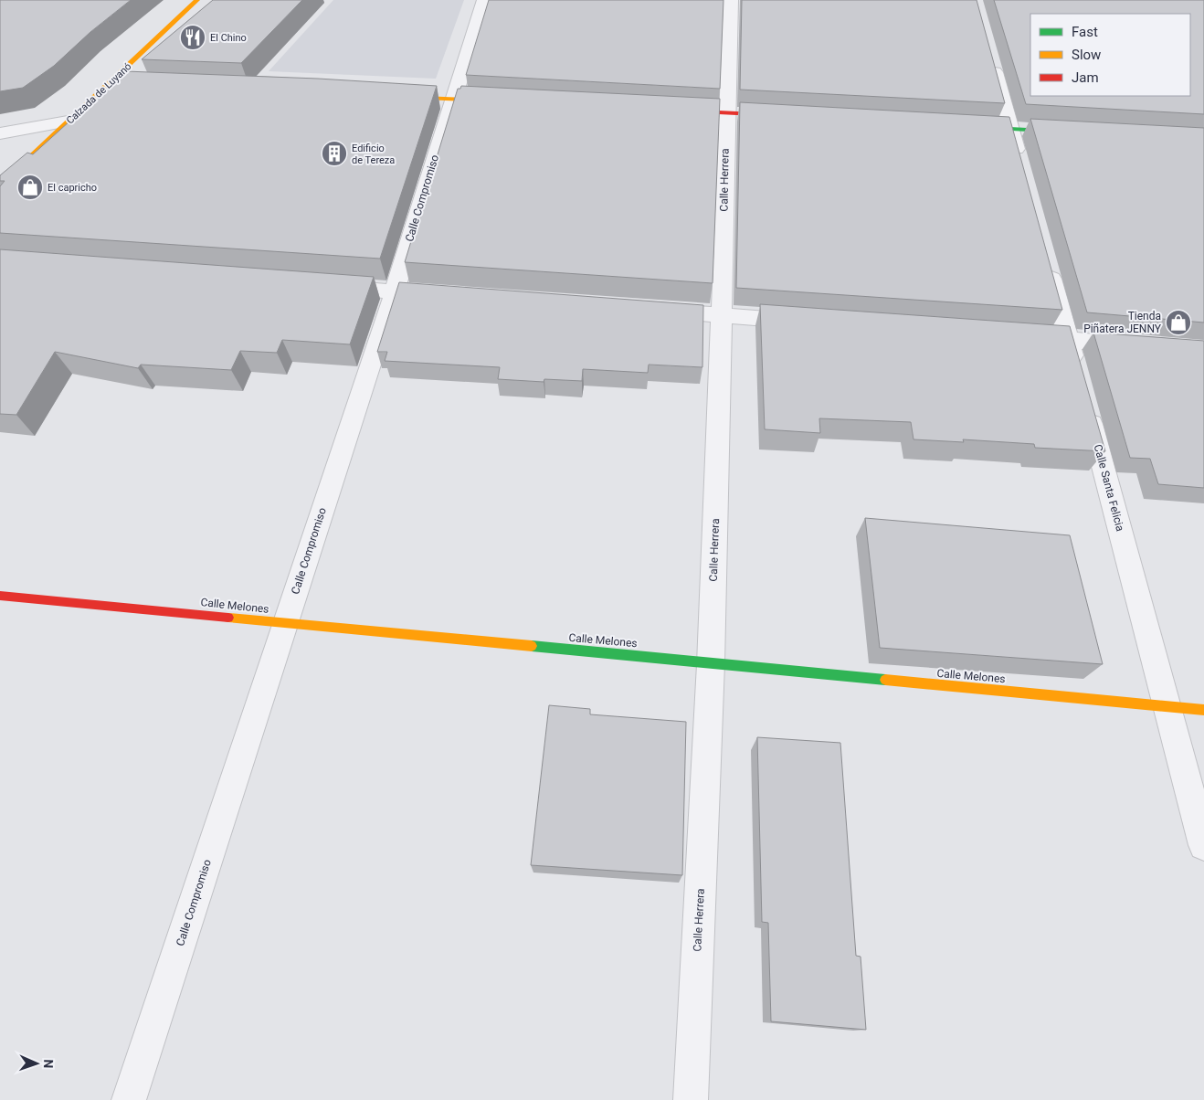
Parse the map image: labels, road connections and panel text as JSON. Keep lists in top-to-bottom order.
{
  "streets": {
    "street": [
      "Calzada de Luyanó",
      "Calle Herrera",
      "Calle Compromiso",
      "Calle Santa Felicia",
      "Calle Melones"
    ]
  },
  "crossings": [
    ["Calle Herrera", "Calle Melones"],
    ["Calle Compromiso", "Calle Melones"],
    ["Calle Santa Felicia", "Calle Melones"]
  ],
  "places": {
    "restaurant": ["El Chino"],
    "building": ["Edificio de Tereza"],
    "shop": ["El capricho", "Tienda Piñatera JENNY"]
  },
  "legend": ["Fast", "Slow", "Jam"],
  "north": "right"
}
